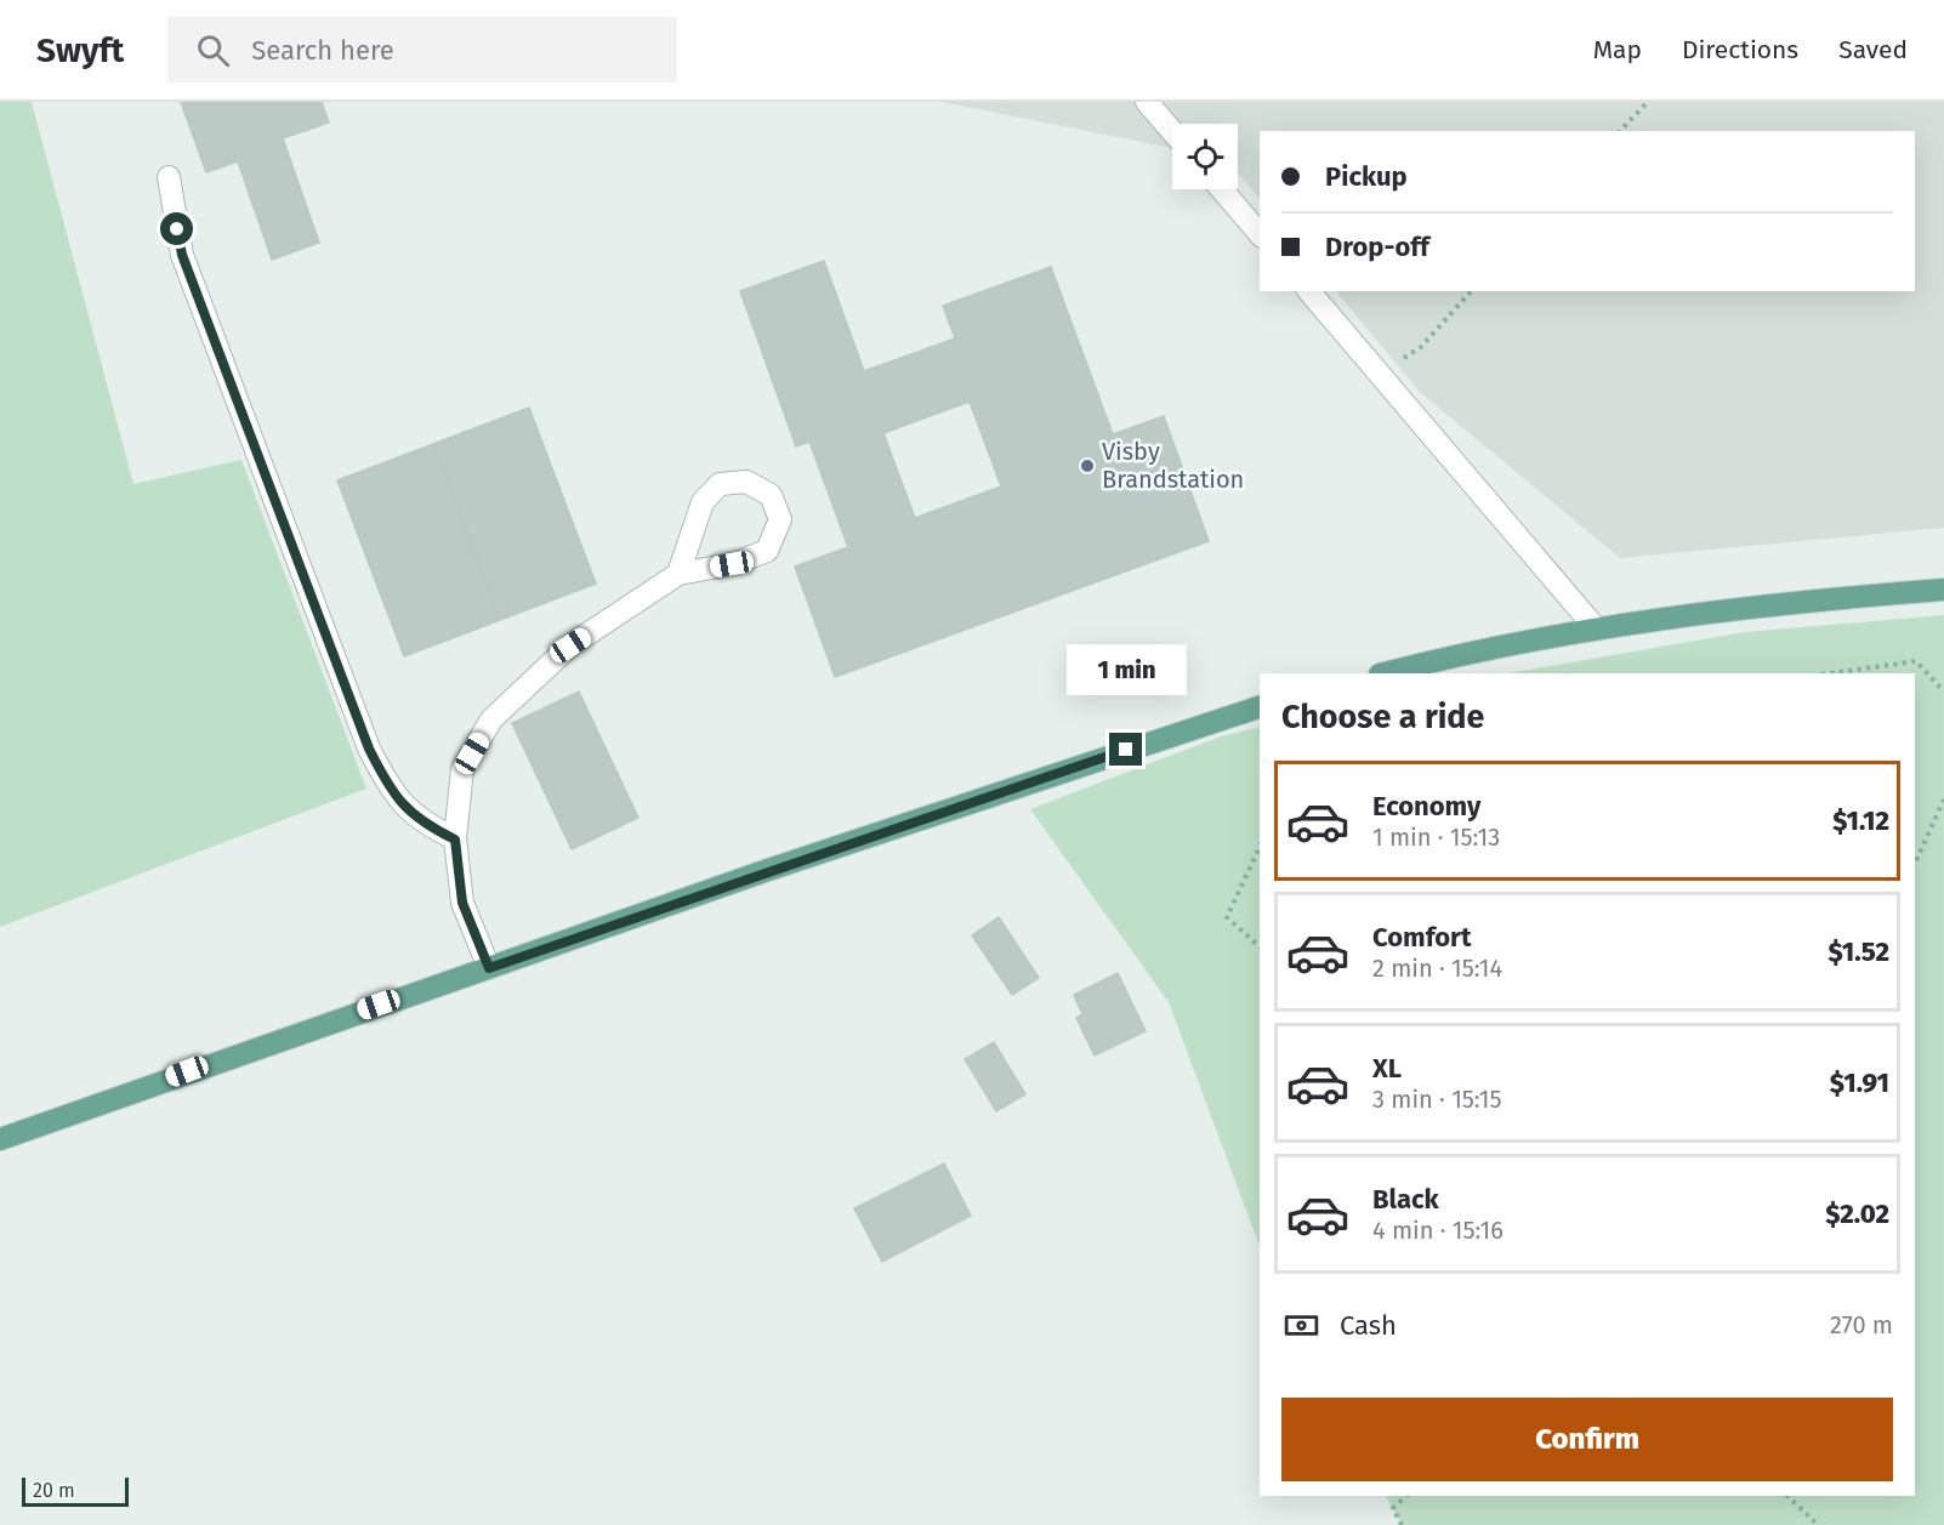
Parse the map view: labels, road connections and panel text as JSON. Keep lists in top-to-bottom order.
{
  "places": ["Visby Brandstation"],
  "scale_bar": "20 m",
  "page": {
    "header": "Swyft",
    "search": "Search here",
    "nav": ["Map", "Directions", "Saved"],
    "banner": ["Pickup", "Drop-off"],
    "bubble": "1 min",
    "heading": "Choose a ride",
    "list": [
      {
        "name": "Economy",
        "note": "1 min · 15:13",
        "value": "$1.12"
      },
      {
        "name": "Comfort",
        "note": "2 min · 15:14",
        "value": "$1.52"
      },
      {
        "name": "XL",
        "note": "3 min · 15:15",
        "value": "$1.91"
      },
      {
        "name": "Black",
        "note": "4 min · 15:16",
        "value": "$2.02"
      }
    ],
    "pay": ["Cash", "270 m"],
    "buttons": "Confirm",
    "scale": "20 m"
  }
}
